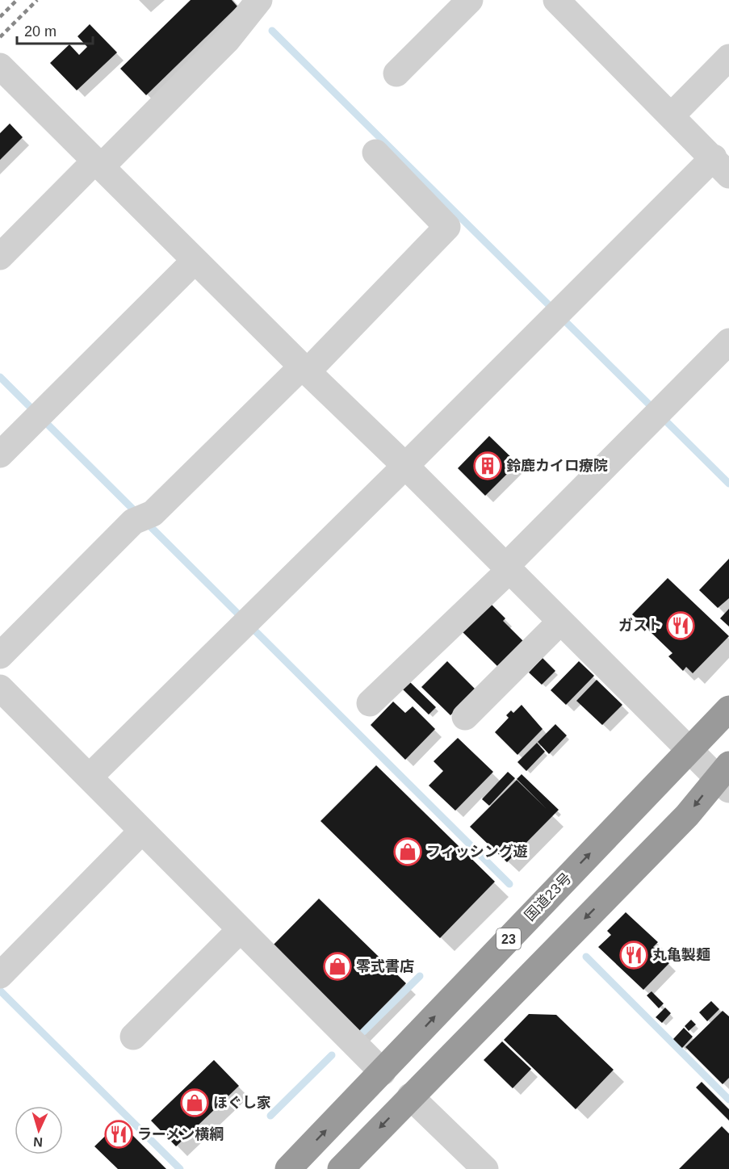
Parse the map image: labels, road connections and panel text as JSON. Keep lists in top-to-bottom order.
{
  "streets": {
    "highway": ["国道23号", "23"]
  },
  "places": {
    "building": ["鈴鹿カイロ療院"],
    "restaurant": ["ガスト", "丸亀製麺", "ラーメン横綱"],
    "shop": ["フィッシング遊", "零式書店", "ほぐし家"]
  },
  "scale_bar": "20 m",
  "north": "bottom"
}
